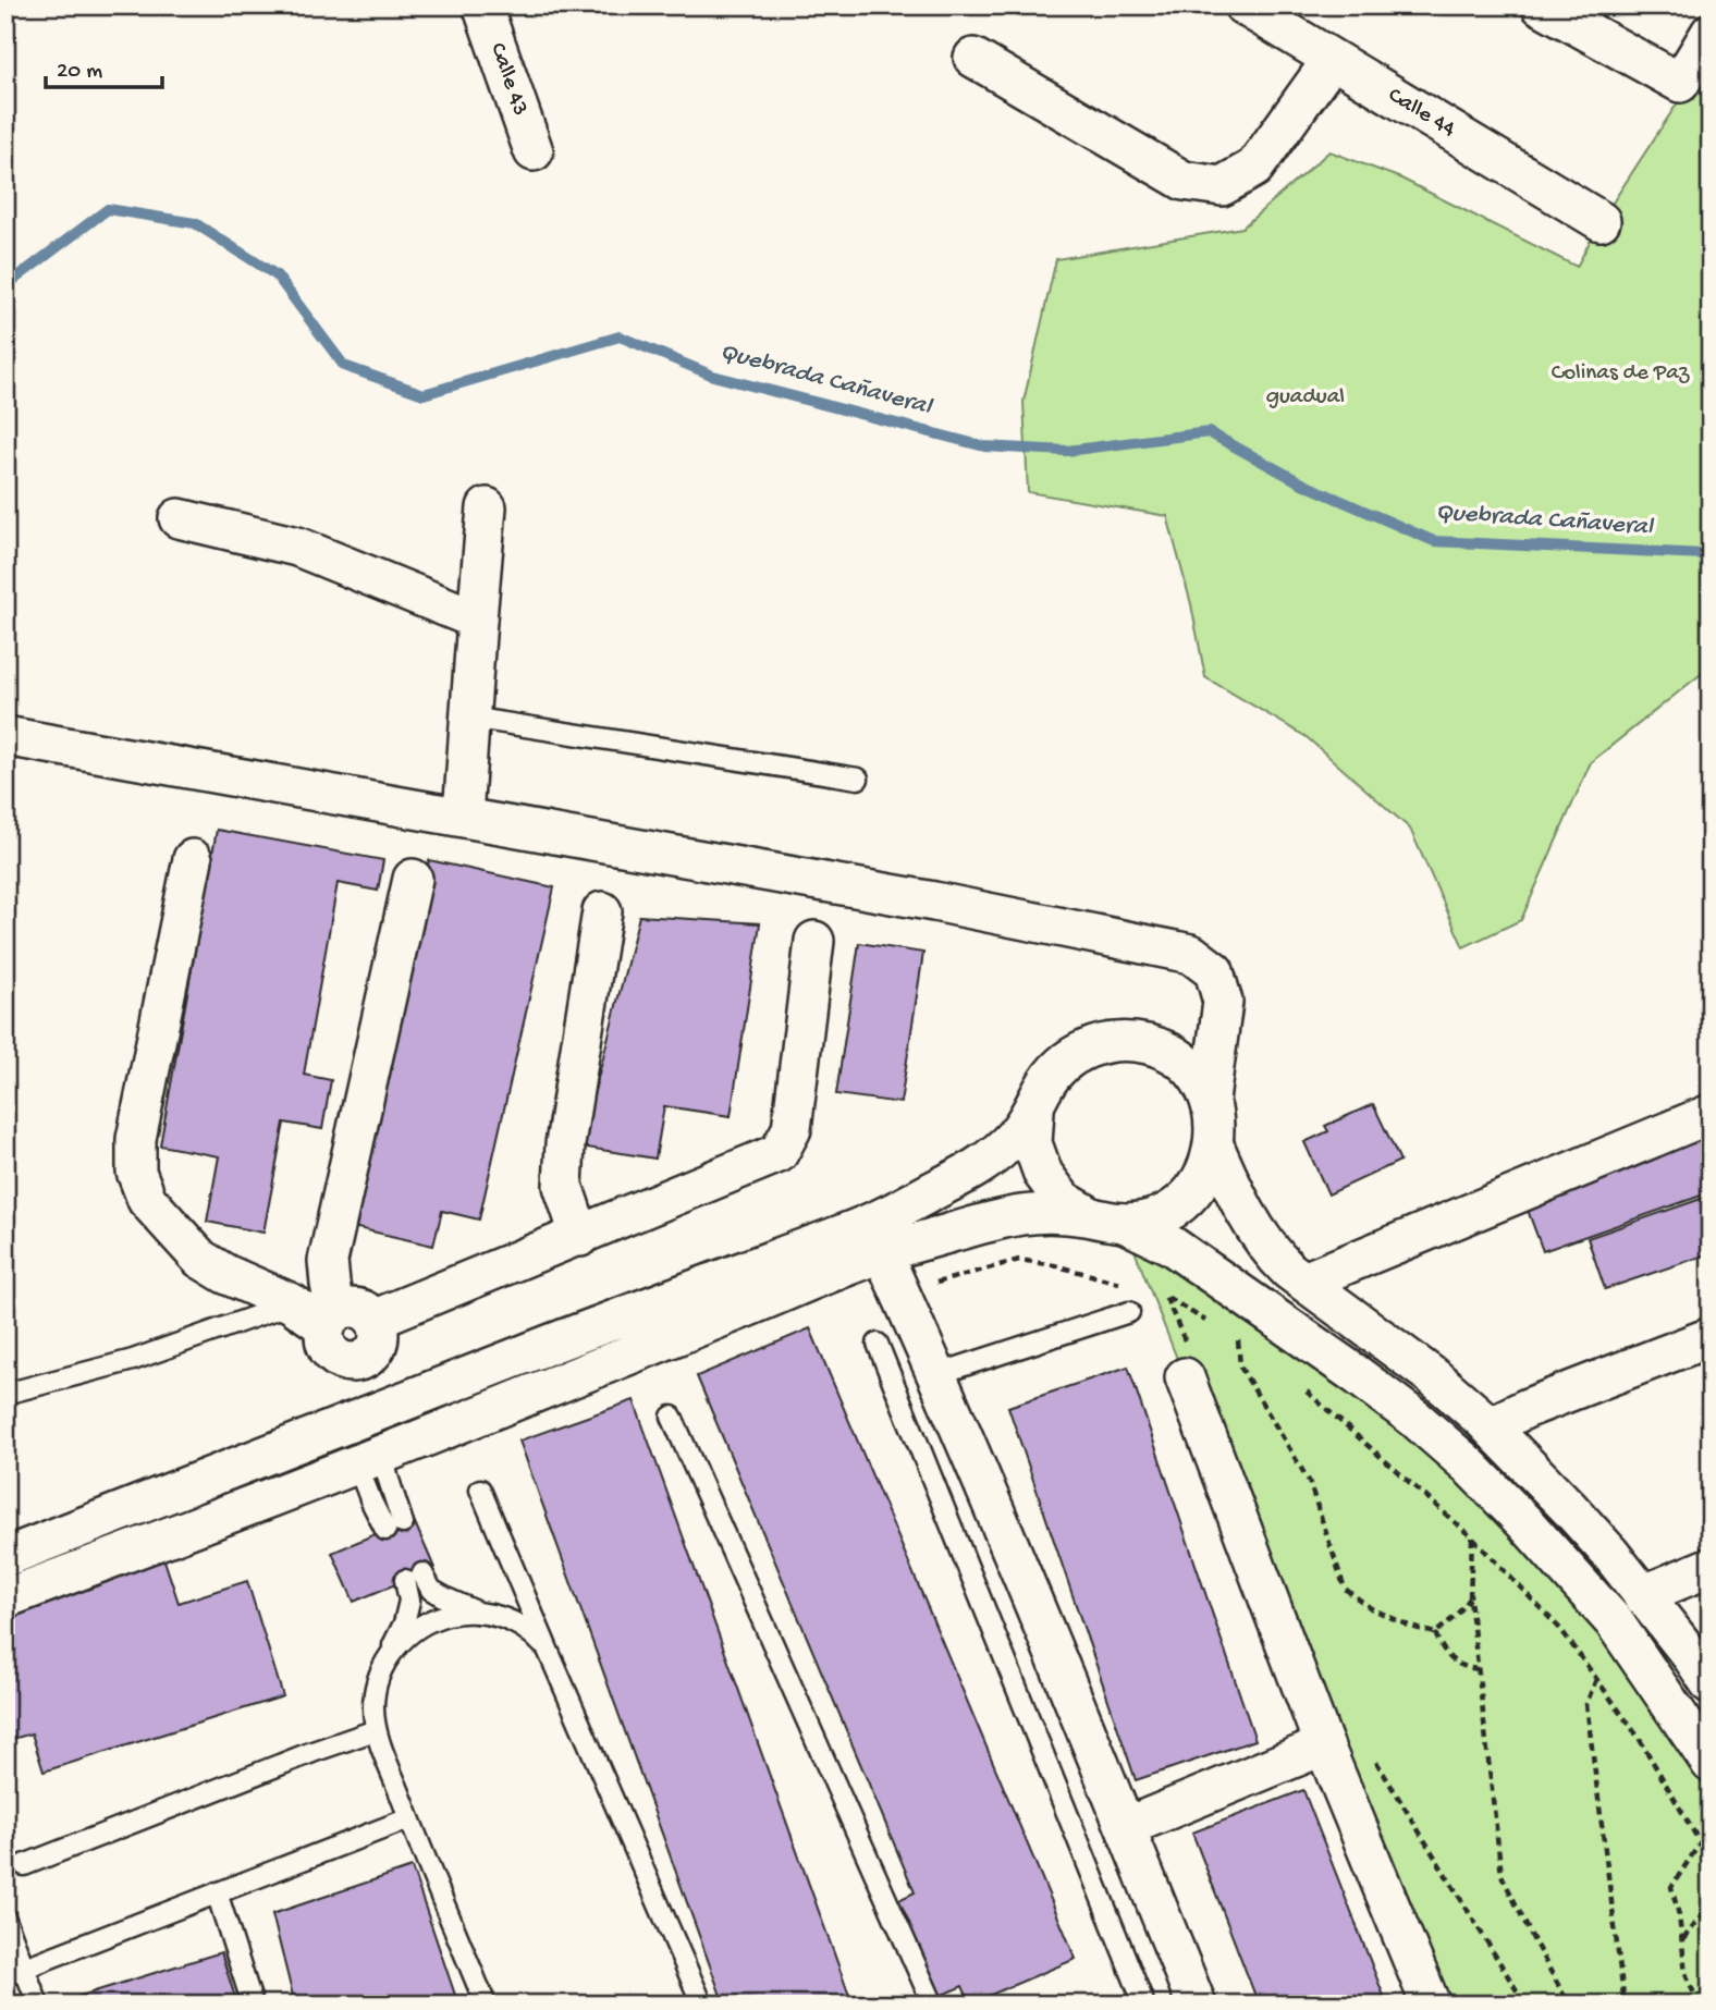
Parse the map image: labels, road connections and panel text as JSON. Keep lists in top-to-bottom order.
{
  "streets": {
    "street": ["Calle 43", "Calle 44"]
  },
  "water": ["Quebrada Cañaveral"],
  "parks": ["Colinas de Paz", "guadual"],
  "scale_bar": "20 m"
}
